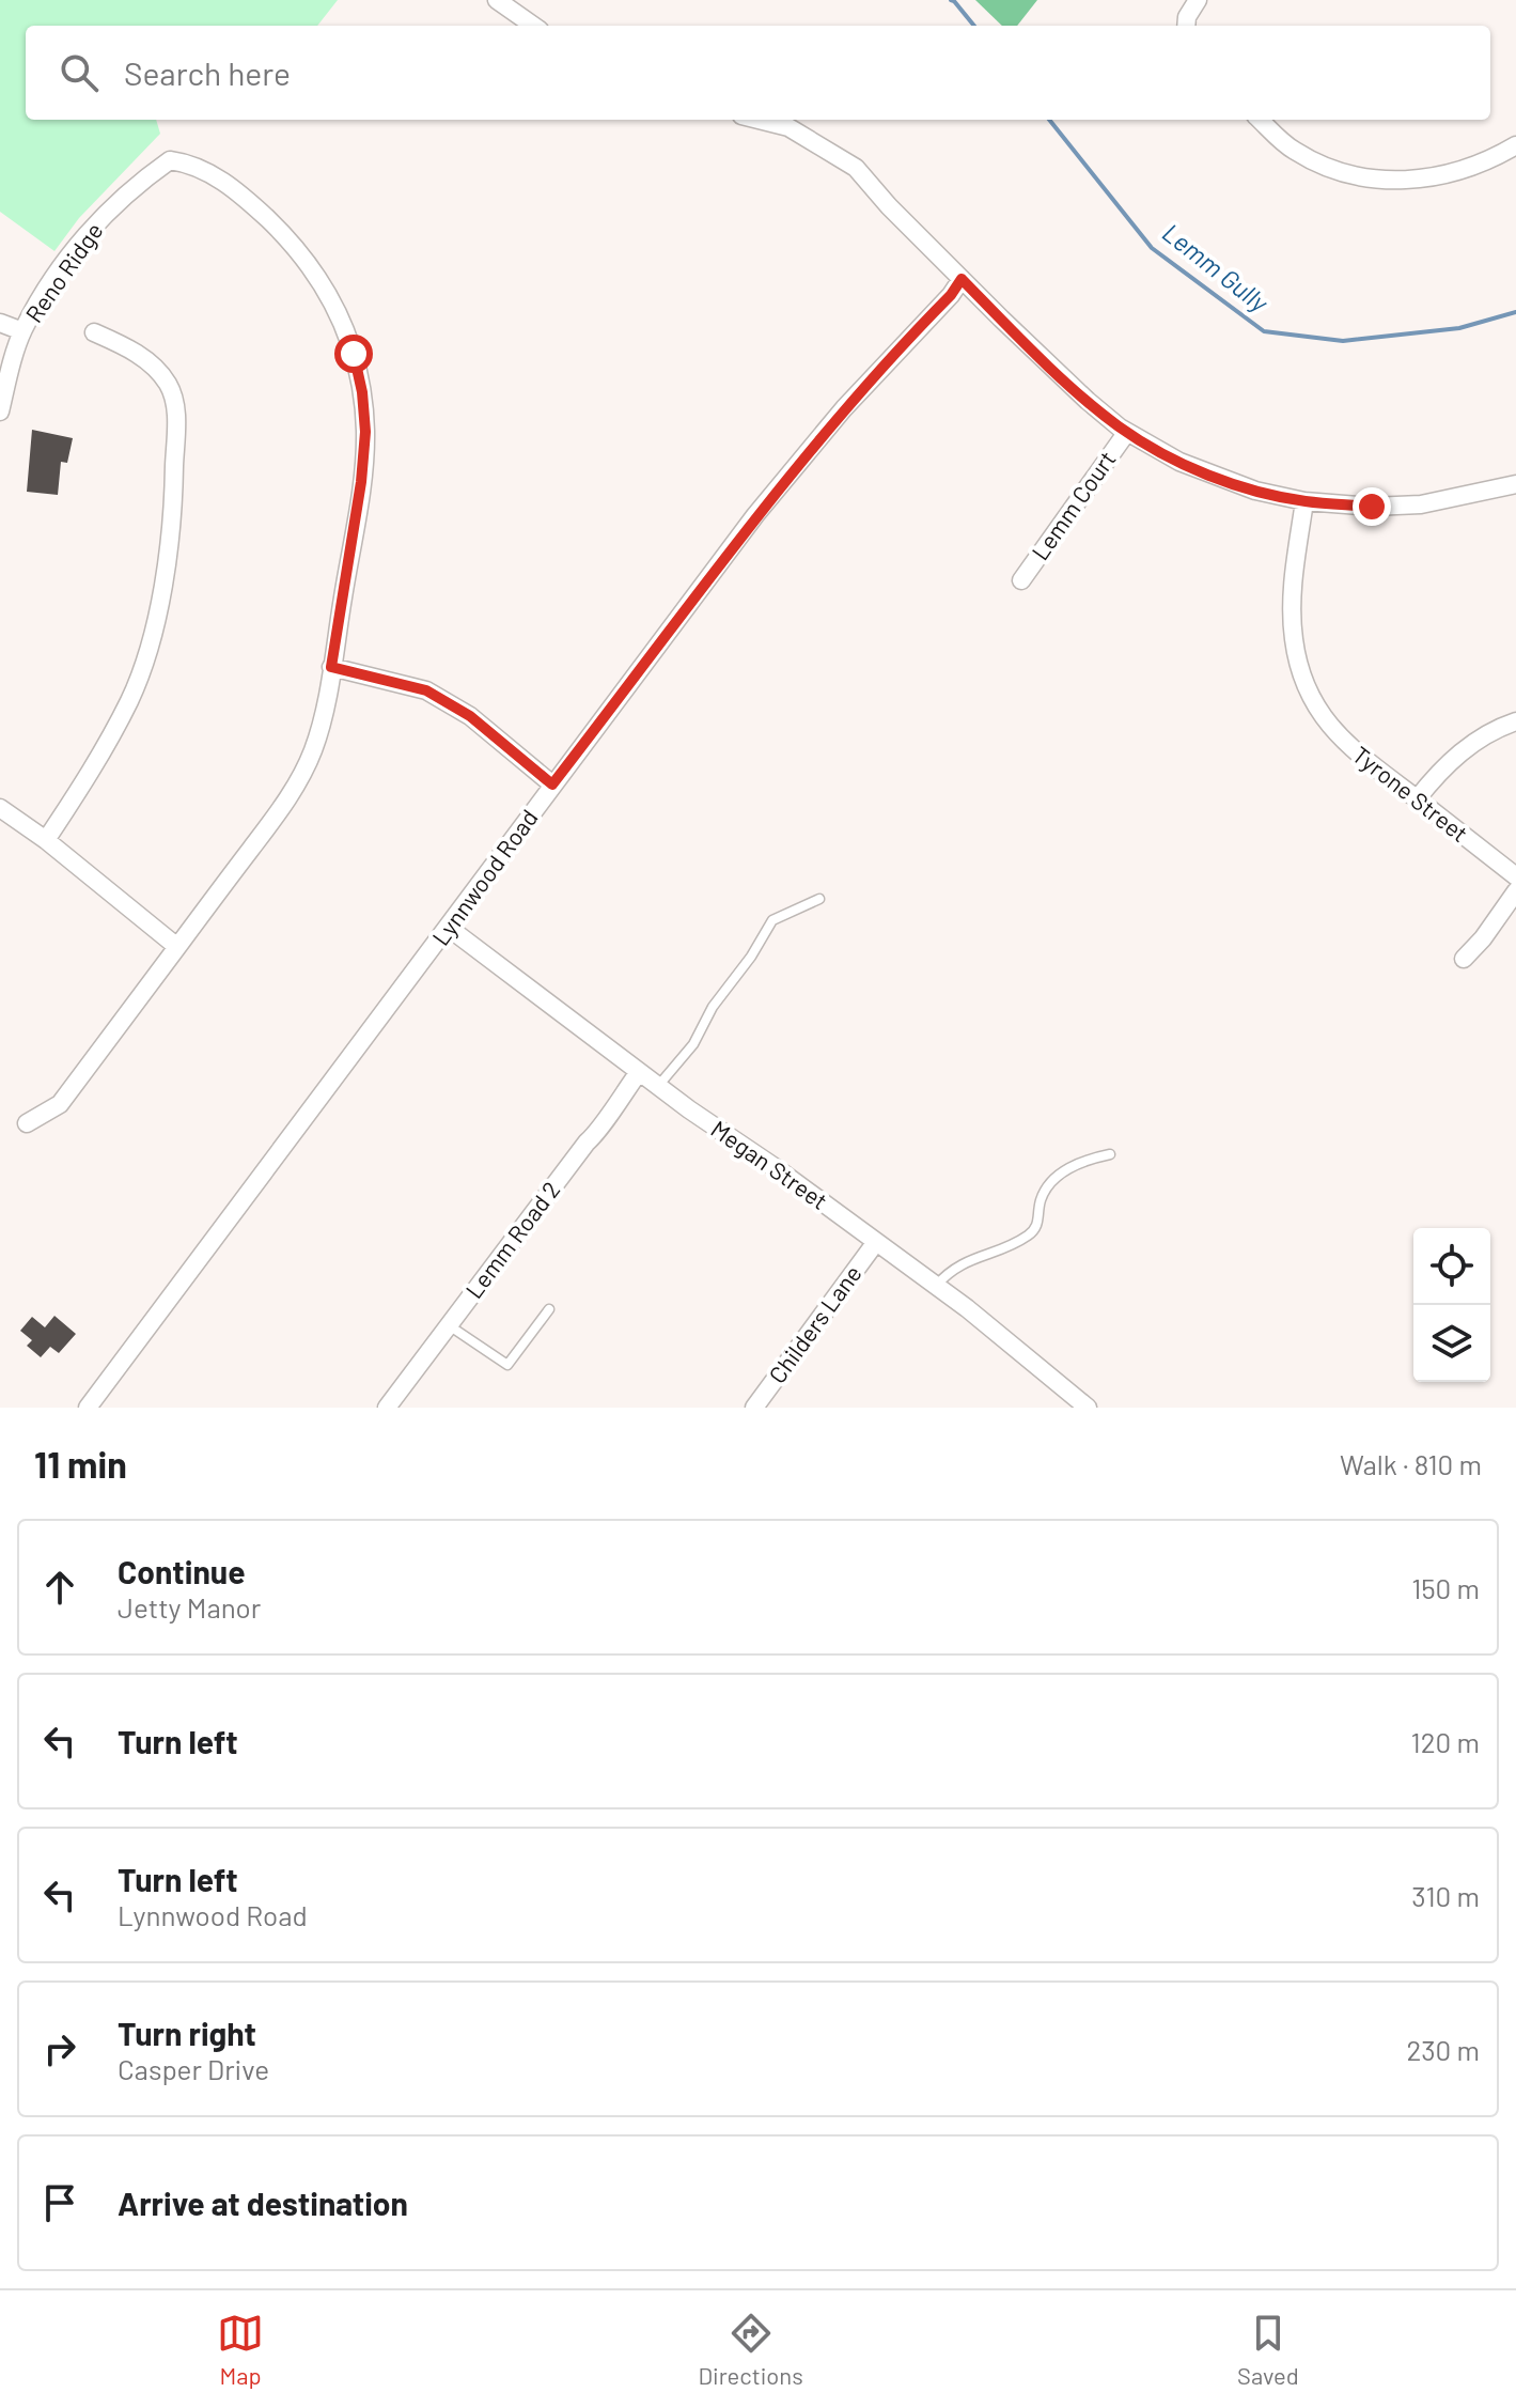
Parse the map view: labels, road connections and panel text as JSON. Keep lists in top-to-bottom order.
{
  "streets": {
    "street": [
      "Reno Ridge",
      "Lemm Court",
      "Tyrone Street",
      "Lynnwood Road",
      "Megan Street",
      "Lemm Road 2",
      "Childers Lane"
    ]
  },
  "crossings": [
    ["Lynnwood Road", "Megan Street"],
    ["Megan Street", "Lemm Road 2"],
    ["Megan Street", "Childers Lane"]
  ],
  "water": ["Lemm Gully"],
  "page": {
    "search": "Search here",
    "heading": ["11 min", "Walk · 810 m"],
    "list": [
      ["Continue", "Jetty Manor", "150 m"],
      ["Turn left", "120 m"],
      ["Turn left", "Lynnwood Road", "310 m"],
      ["Turn right", "Casper Drive", "230 m"],
      "Arrive at destination"
    ],
    "nav": ["Map", "Directions", "Saved"]
  }
}
